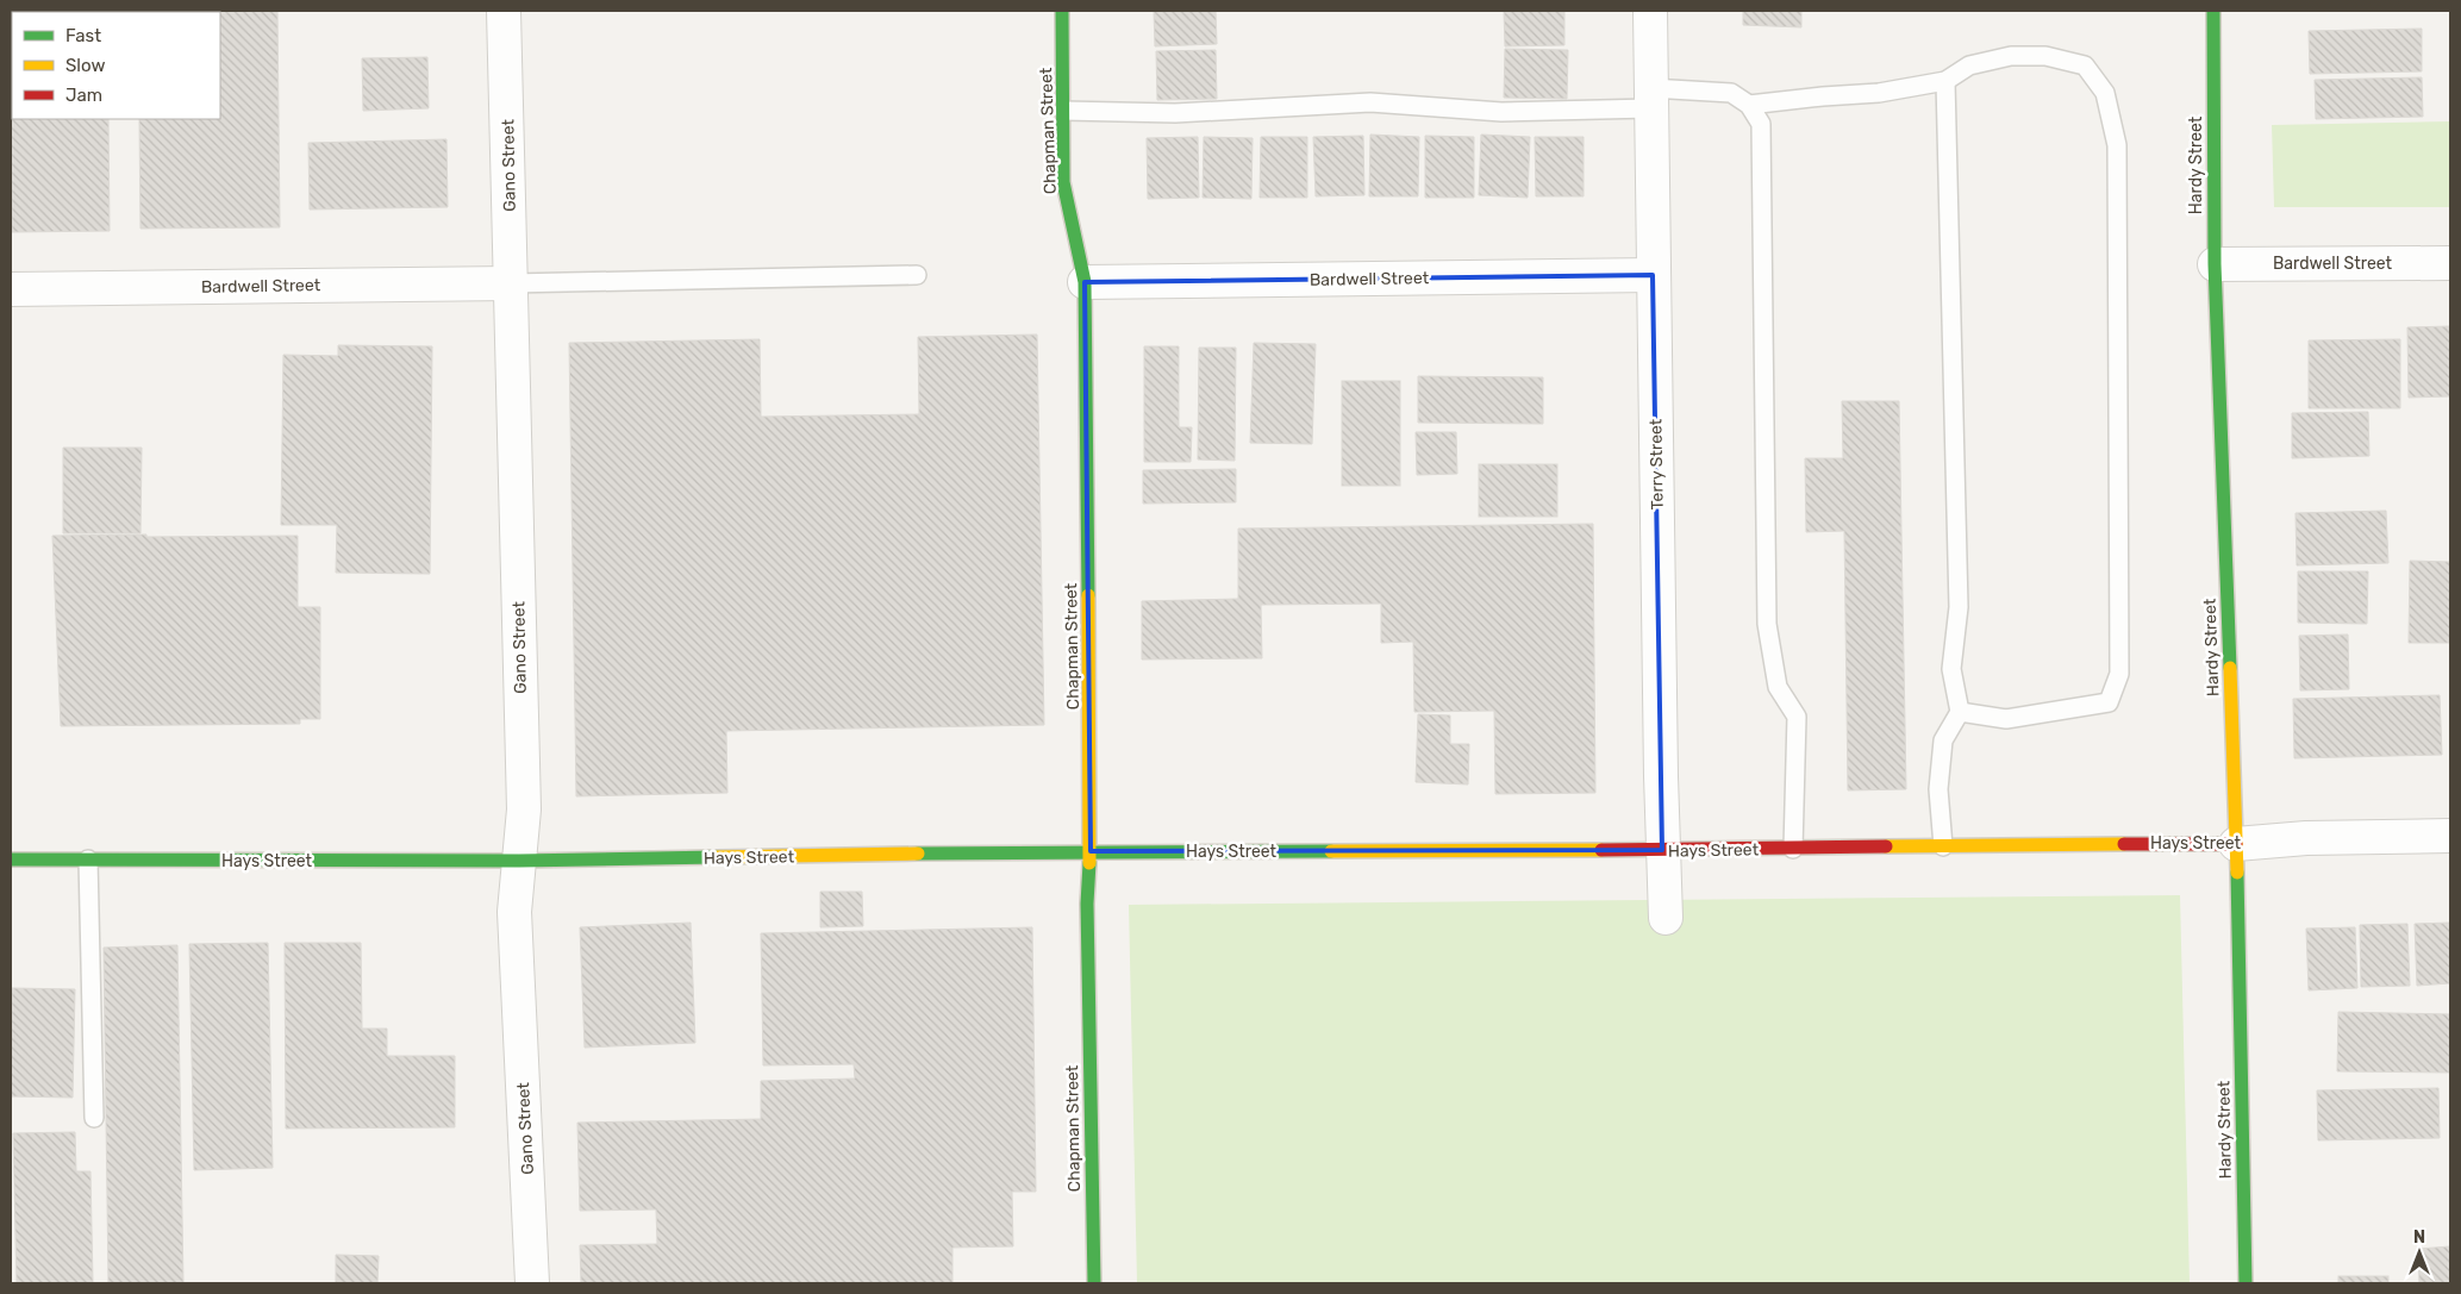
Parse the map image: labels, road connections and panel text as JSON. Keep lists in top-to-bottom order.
{
  "streets": {
    "street": [
      "Chapman Street",
      "Gano Street",
      "Hardy Street",
      "Bardwell Street",
      "Terry Street",
      "Hays Street"
    ]
  },
  "crossings": [
    ["Chapman Street", "Bardwell Street"],
    ["Chapman Street", "Hays Street"],
    ["Gano Street", "Bardwell Street"],
    ["Gano Street", "Hays Street"],
    ["Hardy Street", "Bardwell Street"],
    ["Hardy Street", "Hays Street"],
    ["Bardwell Street", "Terry Street"],
    ["Terry Street", "Hays Street"]
  ],
  "legend": ["Fast", "Slow", "Jam"],
  "north": "top"
}
